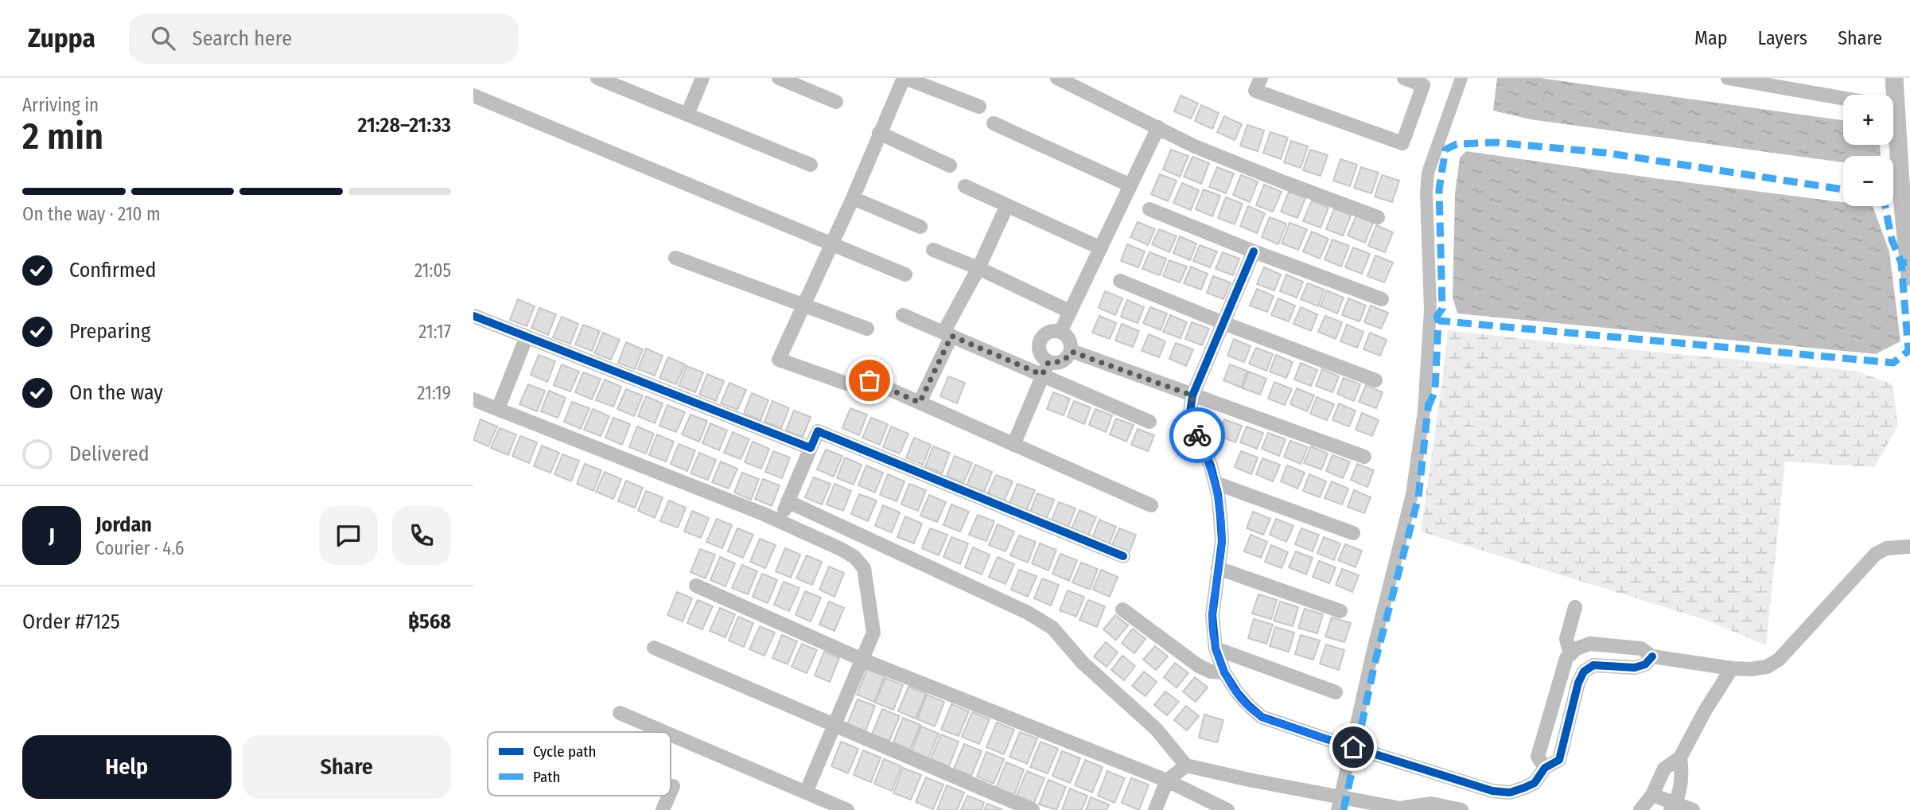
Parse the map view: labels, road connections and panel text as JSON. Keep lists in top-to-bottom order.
{
  "legend": ["Cycle path", "Path"],
  "page": {
    "header": "Zuppa",
    "search": "Search here",
    "nav": ["Map", "Layers", "Share"],
    "heading": ["2 min", "Arriving in", "21:28–21:33"],
    "panel": [
      "Jordan",
      "Courier · 4.6",
      "Order #7125",
      "฿568"
    ],
    "map_buttons": ["+", "−"],
    "bar": "On the way · 210 m",
    "list": [
      ["Confirmed", "21:05"],
      ["Preparing", "21:17"],
      ["On the way", "21:19"],
      "Delivered"
    ],
    "round": "J",
    "buttons": ["Help", "Share"]
  }
}
